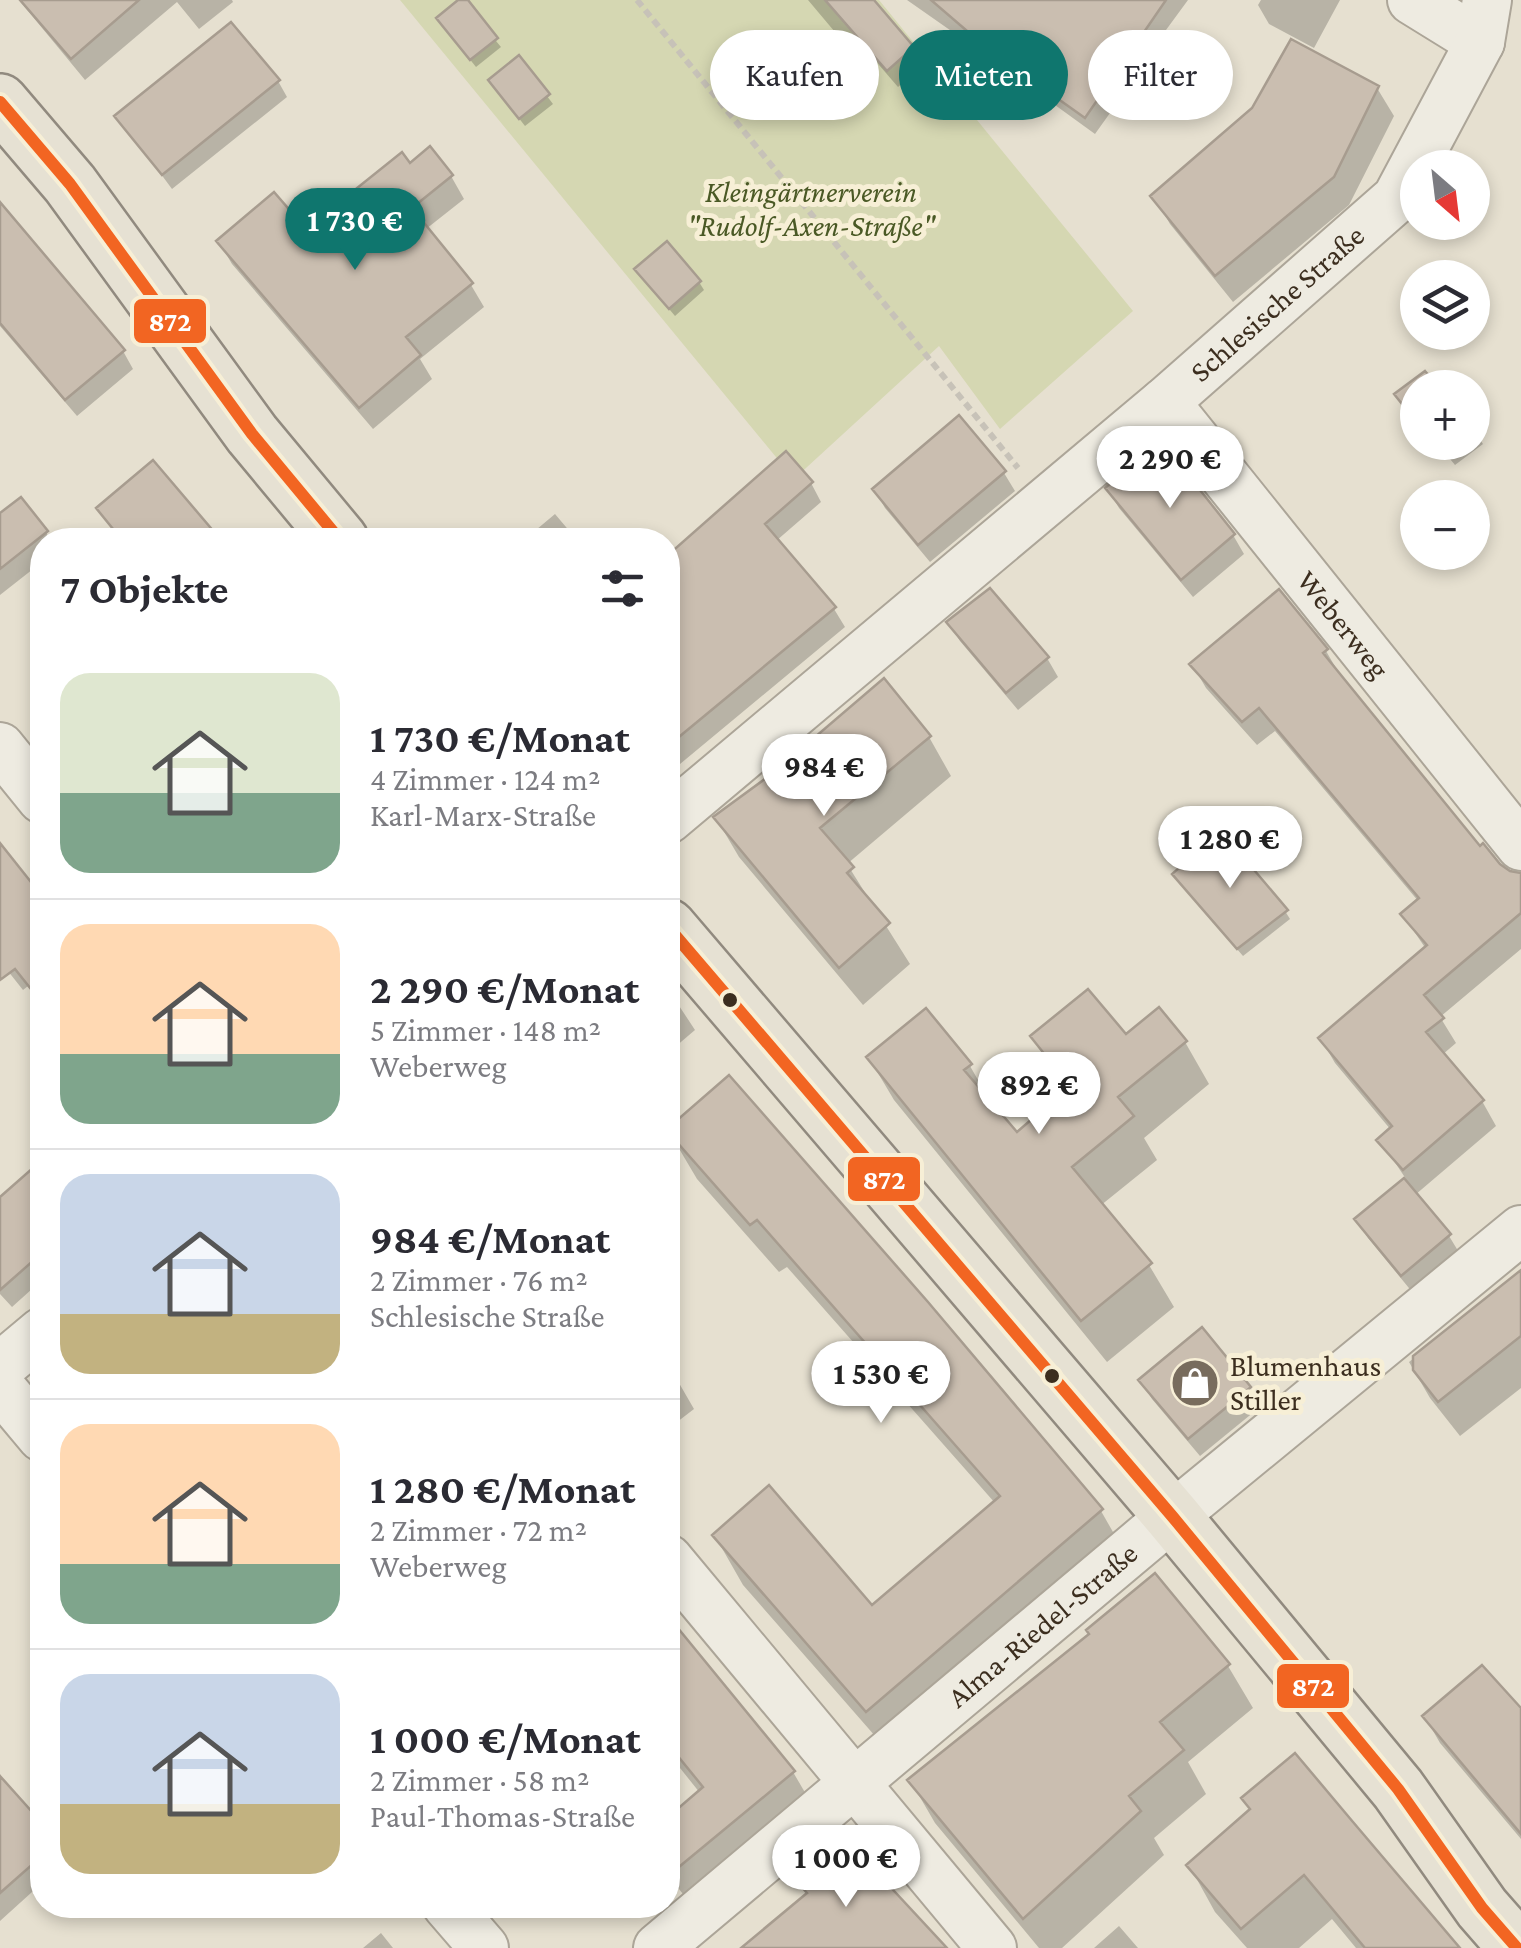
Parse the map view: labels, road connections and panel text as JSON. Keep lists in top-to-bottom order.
{
  "streets": {
    "street": ["Schlesische Straße", "Weberweg", "Alma-Riedel-Straße"]
  },
  "crossings": [
    ["Schlesische Straße", "Weberweg"]
  ],
  "parks": ["Kleingärtnerverein \"Rudolf-Axen-Straße\""],
  "places": {
    "shop": ["Blumenhaus Stiller"]
  },
  "lines": ["transit line 872"],
  "north": "bottom right",
  "page": {
    "chip": ["Kaufen", "Mieten", "Filter"],
    "map_buttons": ["+", "−"],
    "price": [
      "1 730 €",
      "2 290 €",
      "984 €",
      "1 280 €",
      "892 €",
      "1 530 €",
      "1 000 €"
    ],
    "heading": "7 Objekte",
    "list": [
      {
        "name": "1 730 €/Monat",
        "note": "4 Zimmer · 124 m² · Karl-Marx-Straße"
      },
      {
        "name": "2 290 €/Monat",
        "note": "5 Zimmer · 148 m² · Weberweg"
      },
      {
        "name": "984 €/Monat",
        "note": "2 Zimmer · 76 m² · Schlesische Straße"
      },
      {
        "name": "1 280 €/Monat",
        "note": "2 Zimmer · 72 m² · Weberweg"
      },
      {
        "name": "1 000 €/Monat",
        "note": "2 Zimmer · 58 m² · Paul-Thomas-Straße"
      }
    ]
  }
}
